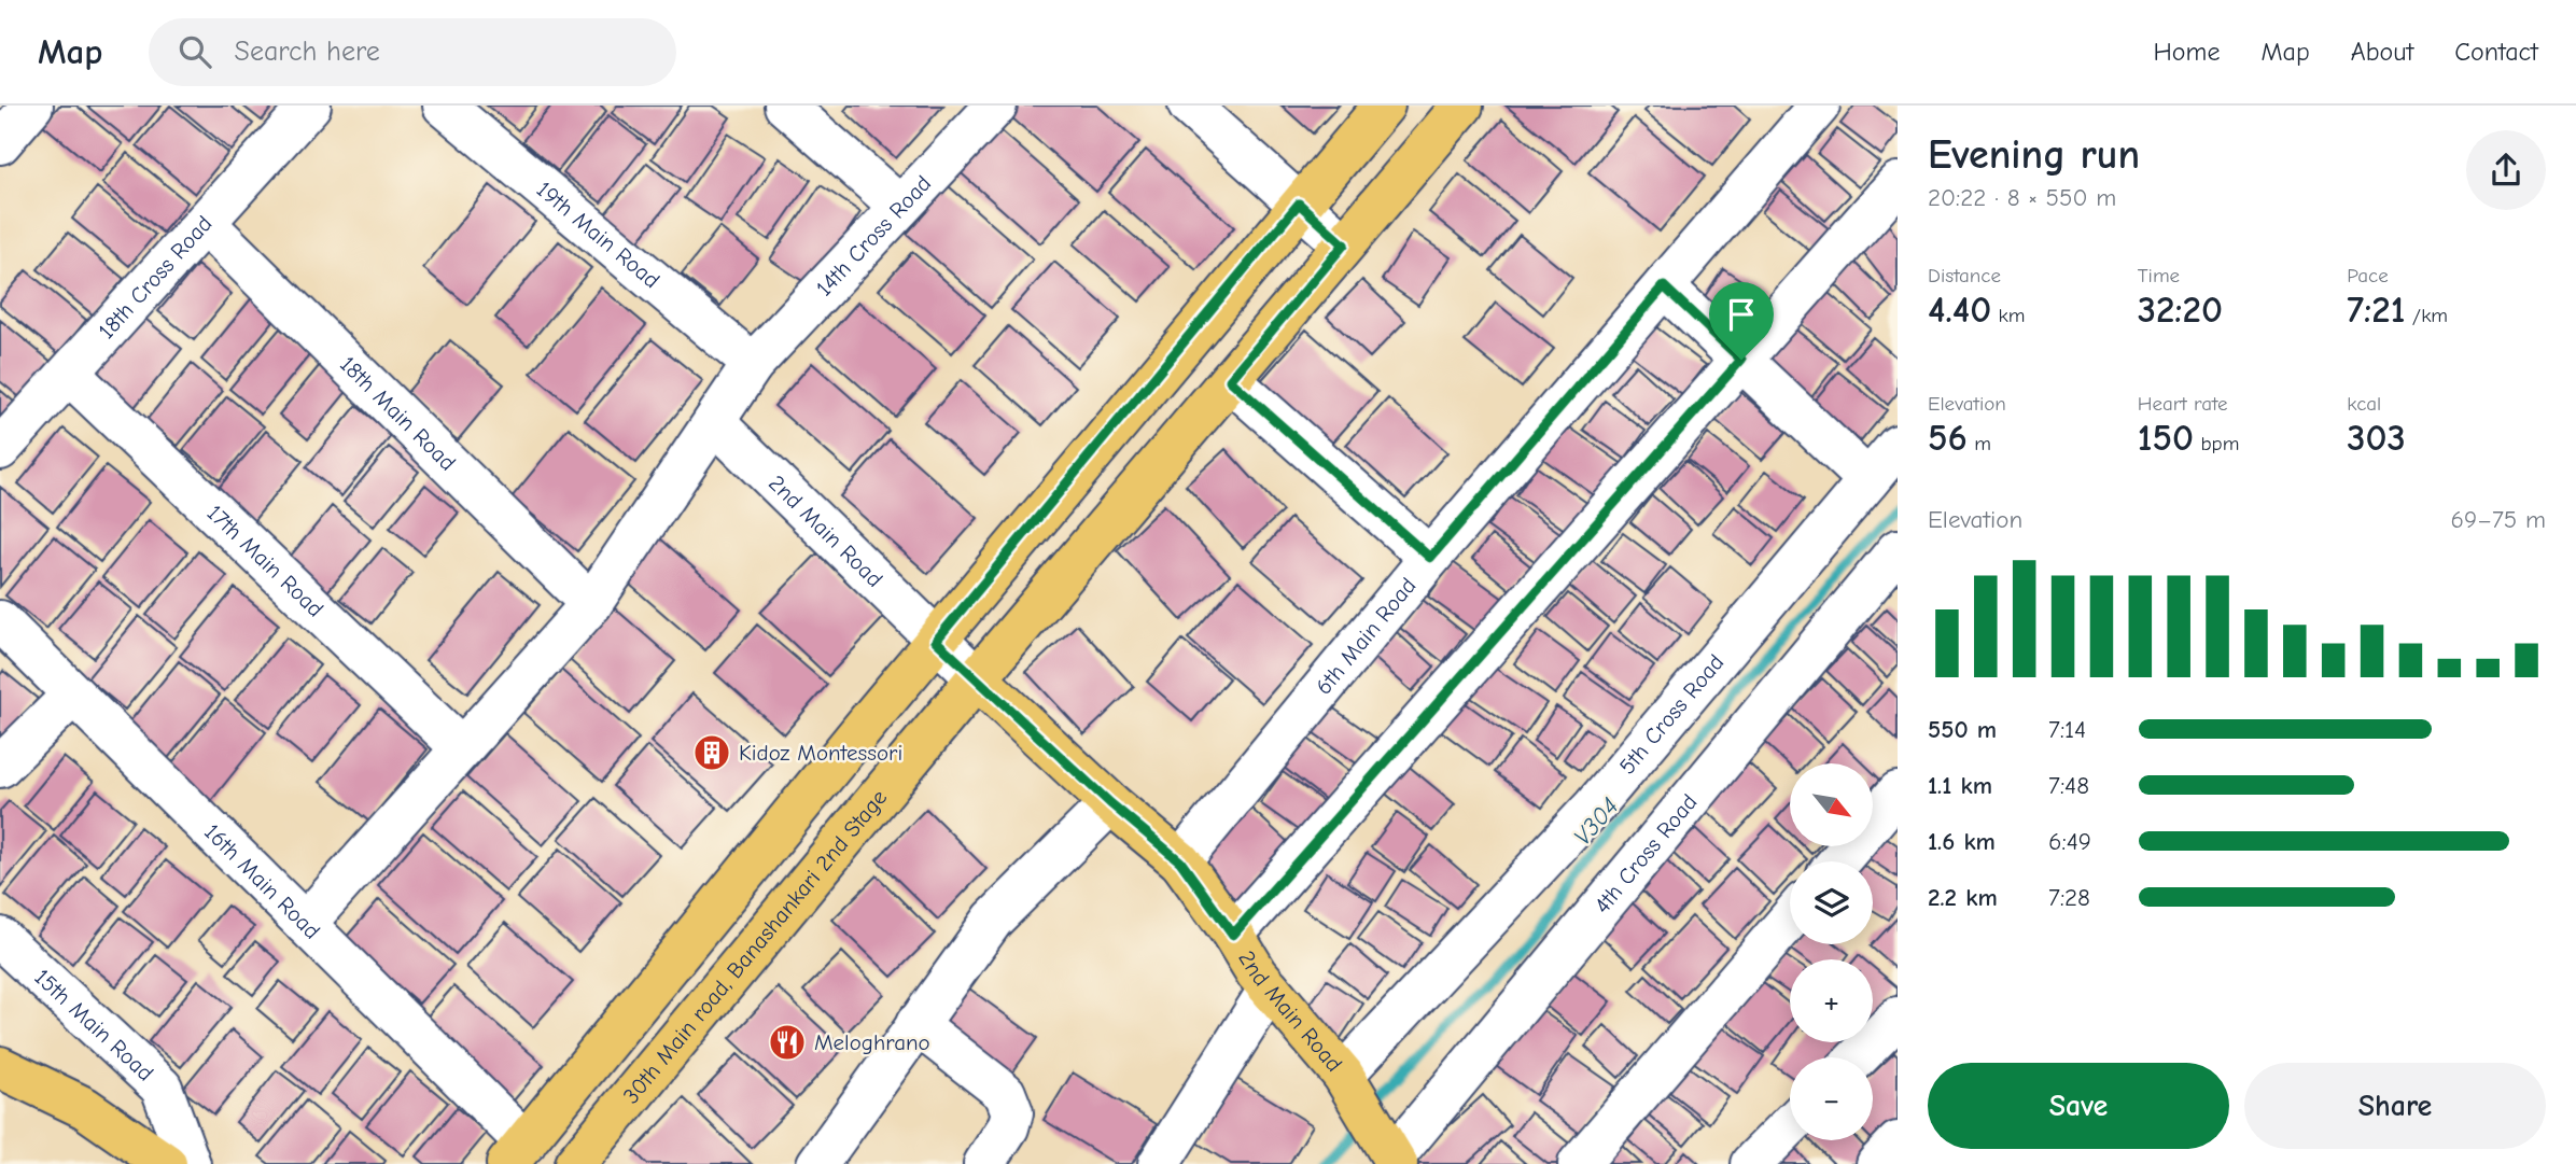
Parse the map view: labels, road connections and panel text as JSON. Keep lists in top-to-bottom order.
{
  "streets": {
    "main road": ["2nd Main Road", "30th Main road, Banashankari 2nd Stage"],
    "street": [
      "14th Cross Road",
      "19th Main Road",
      "18th Cross Road",
      "18th Main Road",
      "17th Main Road",
      "6th Main Road",
      "5th Cross Road",
      "4th Cross Road",
      "16th Main Road",
      "15th Main Road"
    ]
  },
  "crossings": [
    ["14th Cross Road", "19th Main Road"],
    ["14th Cross Road", "18th Main Road"],
    ["14th Cross Road", "2nd Main Road"],
    ["14th Cross Road", "17th Main Road"],
    ["14th Cross Road", "16th Main Road"],
    ["18th Cross Road", "18th Main Road"],
    ["18th Cross Road", "17th Main Road"],
    ["2nd Main Road", "6th Main Road"],
    ["2nd Main Road", "5th Cross Road"],
    ["2nd Main Road", "4th Cross Road"],
    ["2nd Main Road", "30th Main road, Banashankari 2nd Stage"],
    ["5th Cross Road", "4th Cross Road"]
  ],
  "water": ["V304"],
  "places": {
    "building": ["Kidoz Montessori"],
    "restaurant": ["Meloghrano"]
  },
  "north": "bottom right",
  "page": {
    "header": "Map",
    "search": "Search here",
    "nav": [
      "Home",
      "Map",
      "About",
      "Contact"
    ],
    "heading": ["Evening run", "20:22 · 8 × 550 m"],
    "stats": [
      ["Distance", "4.40 km"],
      ["Time", "32:20"],
      ["Pace", "7:21 /km"],
      ["Elevation", "56 m"],
      ["Heart rate", "150 bpm"],
      ["kcal", "303"]
    ],
    "chart": ["Elevation", "69–75 m"],
    "list": [
      {
        "name": "550 m",
        "note": "7:14"
      },
      {
        "name": "1.1 km",
        "note": "7:48"
      },
      {
        "name": "1.6 km",
        "note": "6:49"
      },
      {
        "name": "2.2 km",
        "note": "7:28"
      }
    ],
    "map_buttons": ["+", "−"],
    "buttons": ["Save", "Share"]
  }
}
